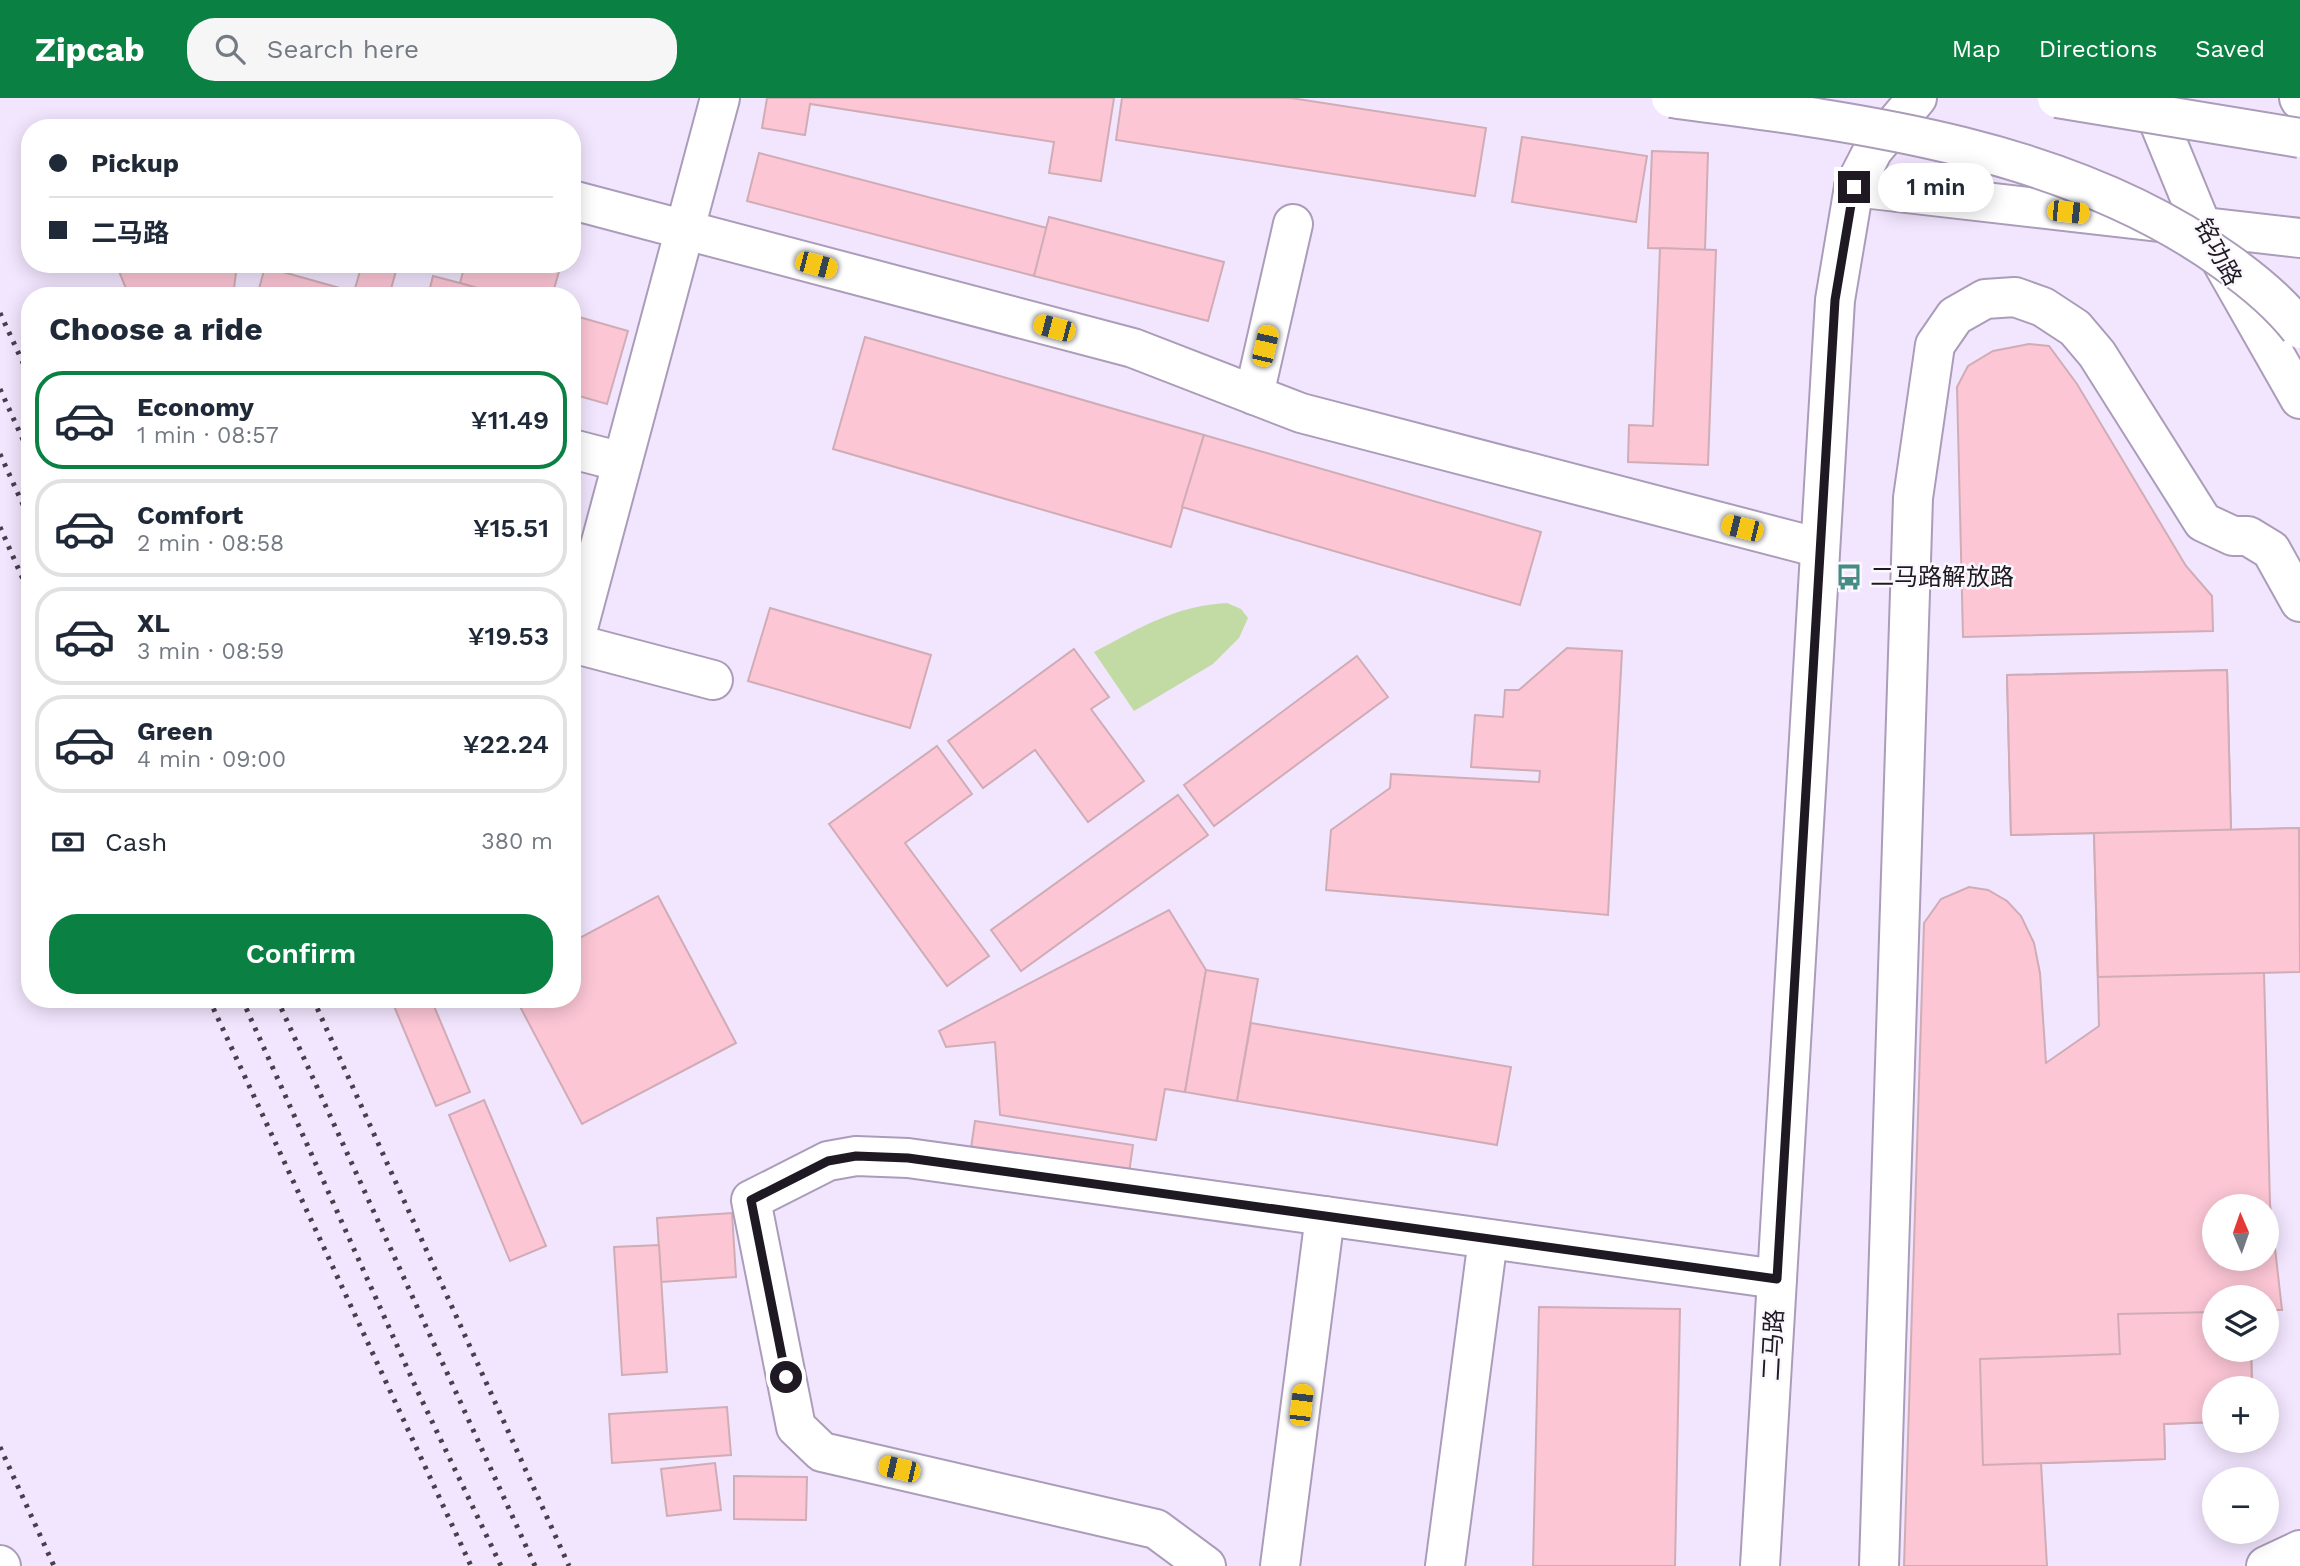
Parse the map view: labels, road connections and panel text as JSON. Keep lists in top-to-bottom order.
{
  "streets": {
    "street": ["铭功路", "二马路"]
  },
  "places": {
    "bus stop": ["二马路解放路"]
  },
  "north": "top",
  "page": {
    "header": "Zipcab",
    "search": "Search here",
    "nav": ["Map", "Directions", "Saved"],
    "banner": ["Pickup", "二马路"],
    "bubble": "1 min",
    "heading": "Choose a ride",
    "list": [
      {
        "name": "Economy",
        "note": "1 min · 08:57",
        "value": "¥11.49"
      },
      {
        "name": "Comfort",
        "note": "2 min · 08:58",
        "value": "¥15.51"
      },
      {
        "name": "XL",
        "note": "3 min · 08:59",
        "value": "¥19.53"
      },
      {
        "name": "Green",
        "note": "4 min · 09:00",
        "value": "¥22.24"
      }
    ],
    "pay": ["Cash", "380 m"],
    "buttons": "Confirm",
    "map_buttons": ["+", "−"]
  }
}
